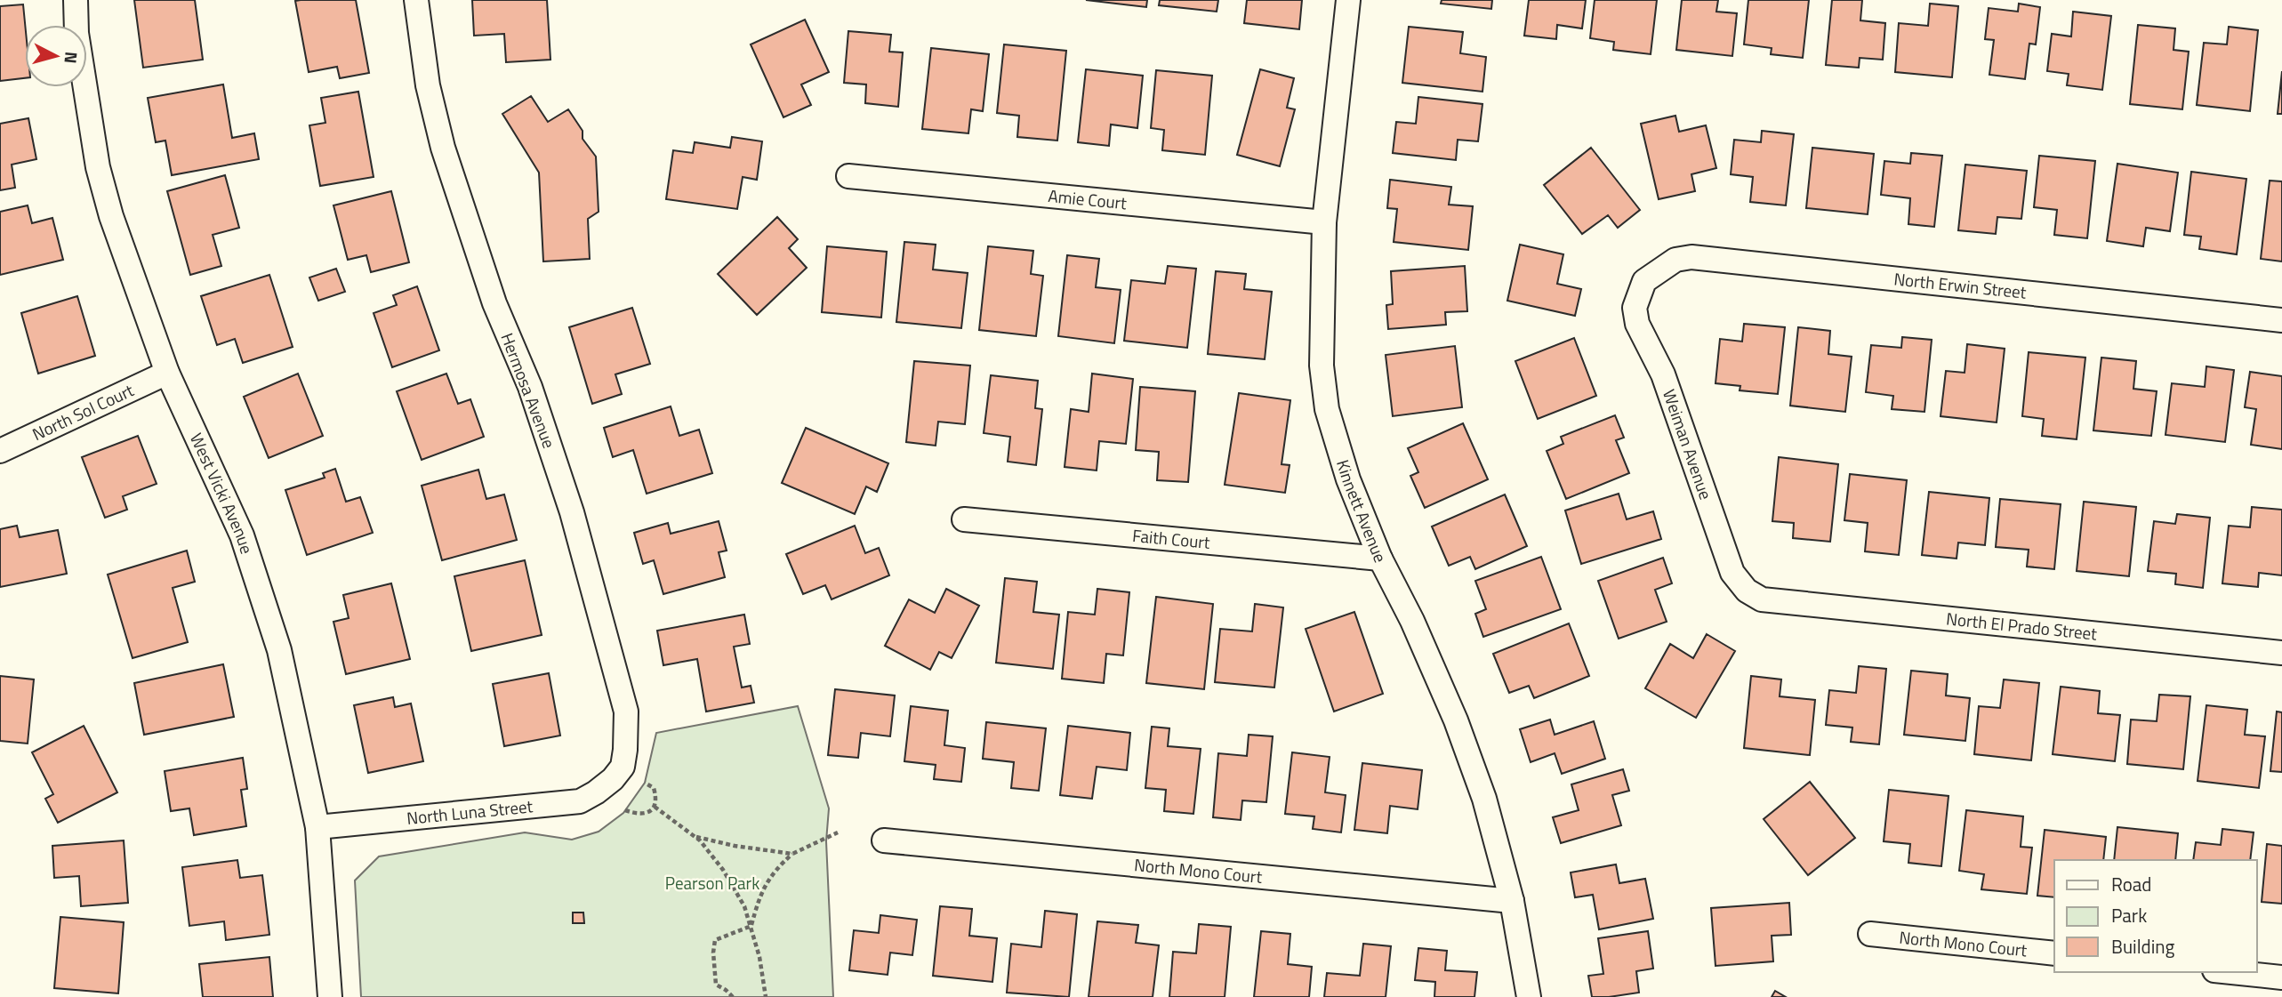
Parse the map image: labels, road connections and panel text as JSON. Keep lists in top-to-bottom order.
{
  "streets": {
    "street": [
      "Amie Court",
      "North Erwin Street",
      "Hermosa Avenue",
      "North Sol Court",
      "Weiman Avenue",
      "West Vicki Avenue",
      "Kinnett Avenue",
      "Faith Court",
      "North El Prado Street",
      "North Luna Street",
      "North Mono Court"
    ]
  },
  "crossings": [
    ["Amie Court", "Kinnett Avenue"],
    ["North Erwin Street", "Weiman Avenue"],
    ["Hermosa Avenue", "North Luna Street"],
    ["North Sol Court", "West Vicki Avenue"],
    ["Weiman Avenue", "North El Prado Street"],
    ["West Vicki Avenue", "North Luna Street"],
    ["Kinnett Avenue", "Faith Court"],
    ["Kinnett Avenue", "North Mono Court"]
  ],
  "parks": ["Pearson Park"],
  "legend": ["Road", "Park", "Building"],
  "north": "right"
}
